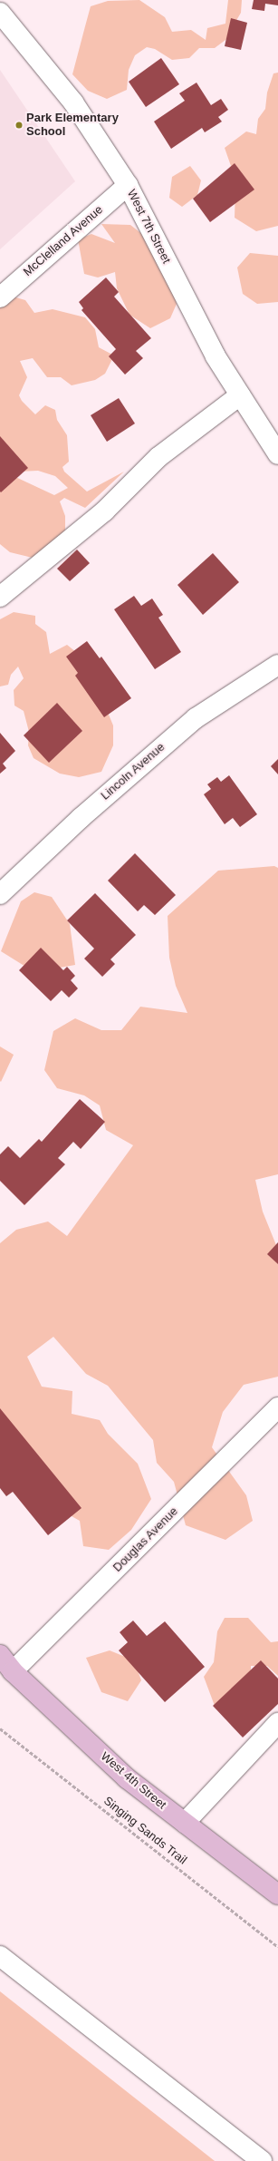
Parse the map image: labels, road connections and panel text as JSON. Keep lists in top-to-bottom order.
{
  "streets": {
    "main road": ["West 4th Street"],
    "street": [
      "West 7th Street",
      "McClelland Avenue",
      "Lincoln Avenue",
      "Douglas Avenue"
    ],
    "path": ["Singing Sands Trail"]
  },
  "crossings": [
    ["West 7th Street", "McClelland Avenue"],
    ["Douglas Avenue", "West 4th Street"]
  ],
  "places": ["Park Elementary School"]
}
